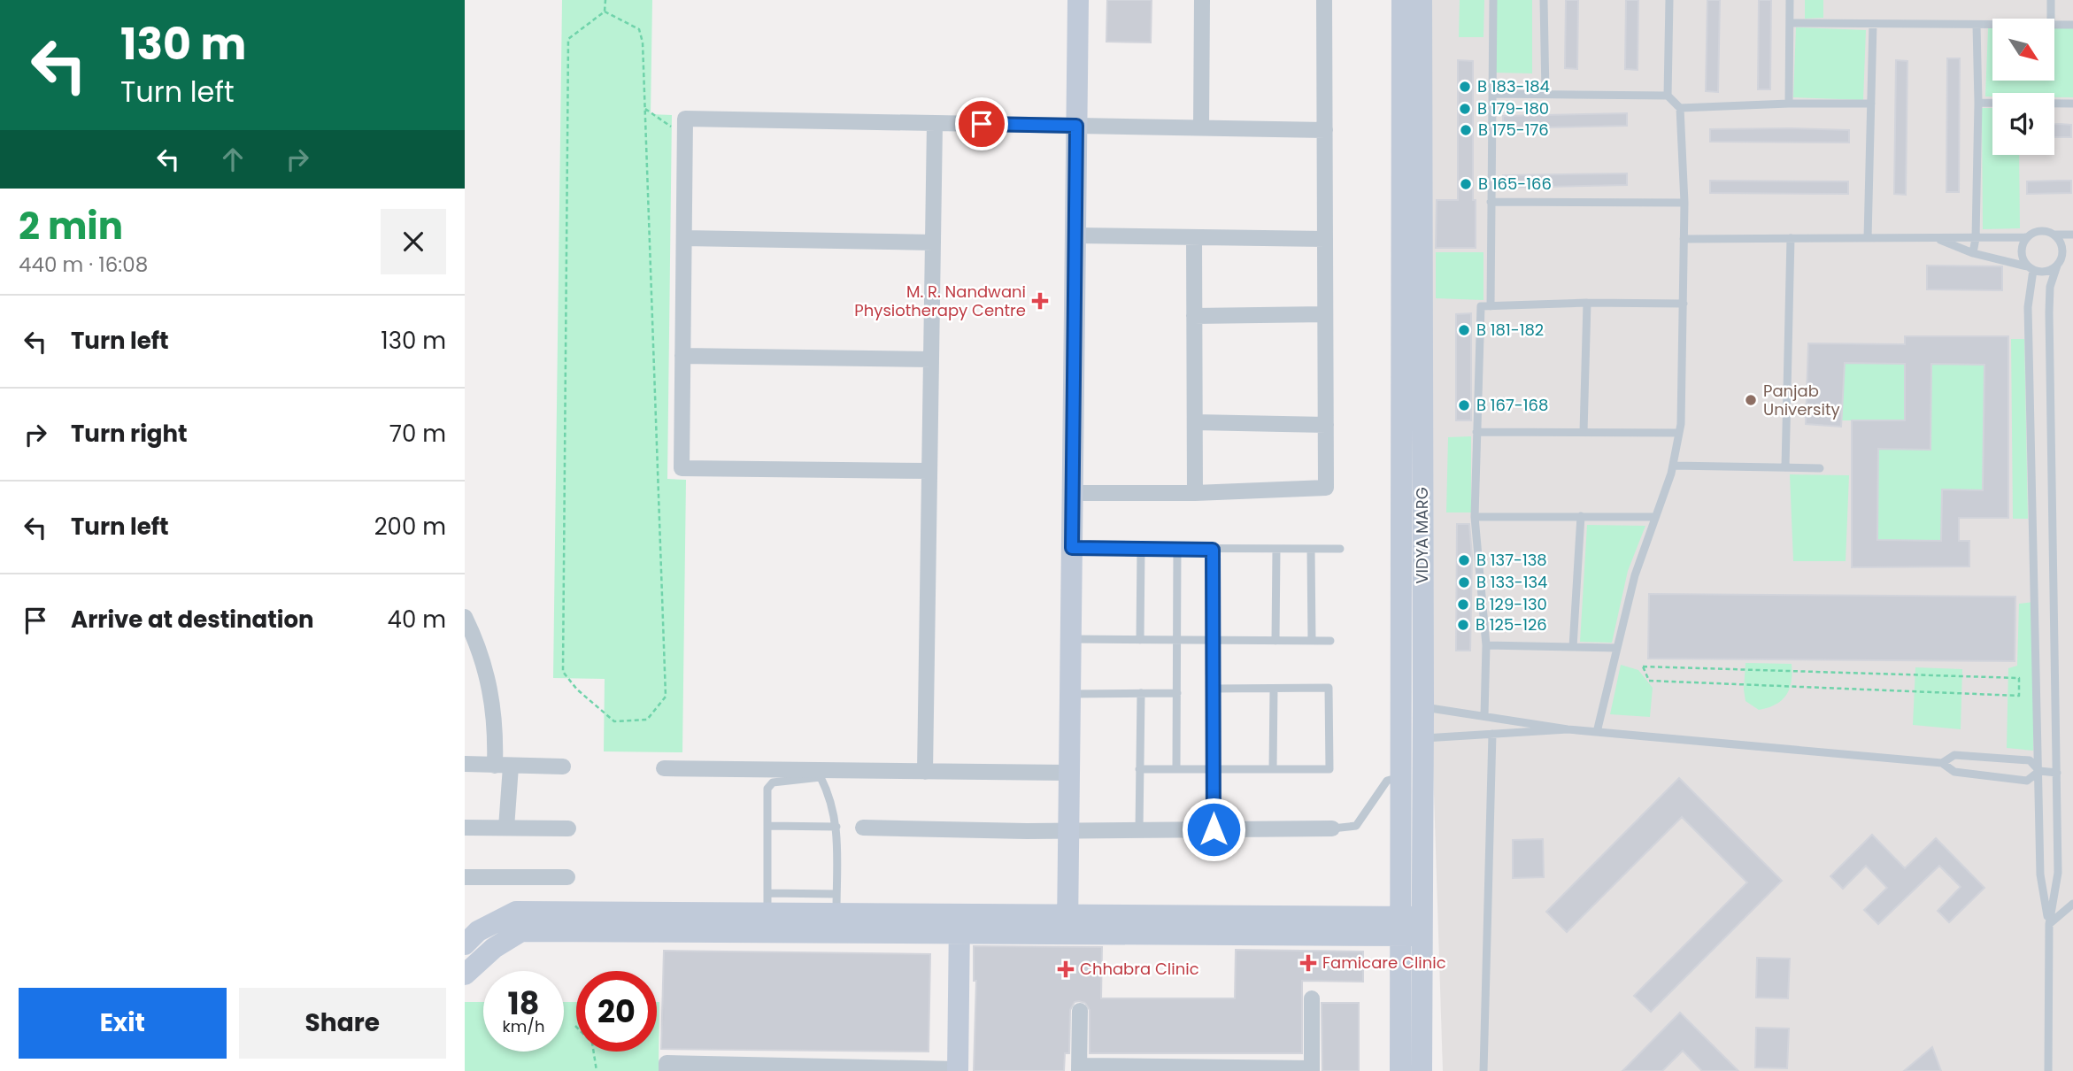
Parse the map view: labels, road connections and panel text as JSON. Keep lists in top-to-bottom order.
{
  "streets": {
    "street": ["VIDYA MARG"]
  },
  "places": {
    "other": [
      "B 183-184",
      "B 179-180",
      "B 175-176",
      "B 165-166",
      "B 181-182",
      "Panjab University",
      "B 167-168",
      "B 137-138",
      "B 133-134",
      "B 129-130",
      "B 125-126"
    ],
    "health": ["M. R. Nandwani Physiotherapy Centre", "Famicare Clinic", "Chhabra Clinic"]
  },
  "north": "bottom right",
  "page": {
    "turn": ["130 m", "Turn left"],
    "heading": ["2 min", "440 m · 16:08"],
    "list": [
      {
        "name": "Turn left",
        "value": "130 m"
      },
      {
        "name": "Turn right",
        "value": "70 m"
      },
      {
        "name": "Turn left",
        "value": "200 m"
      },
      {
        "name": "Arrive at destination",
        "value": "40 m"
      }
    ],
    "speed": "18 km/h",
    "limit": "20",
    "buttons": ["Exit", "Share"]
  }
}
